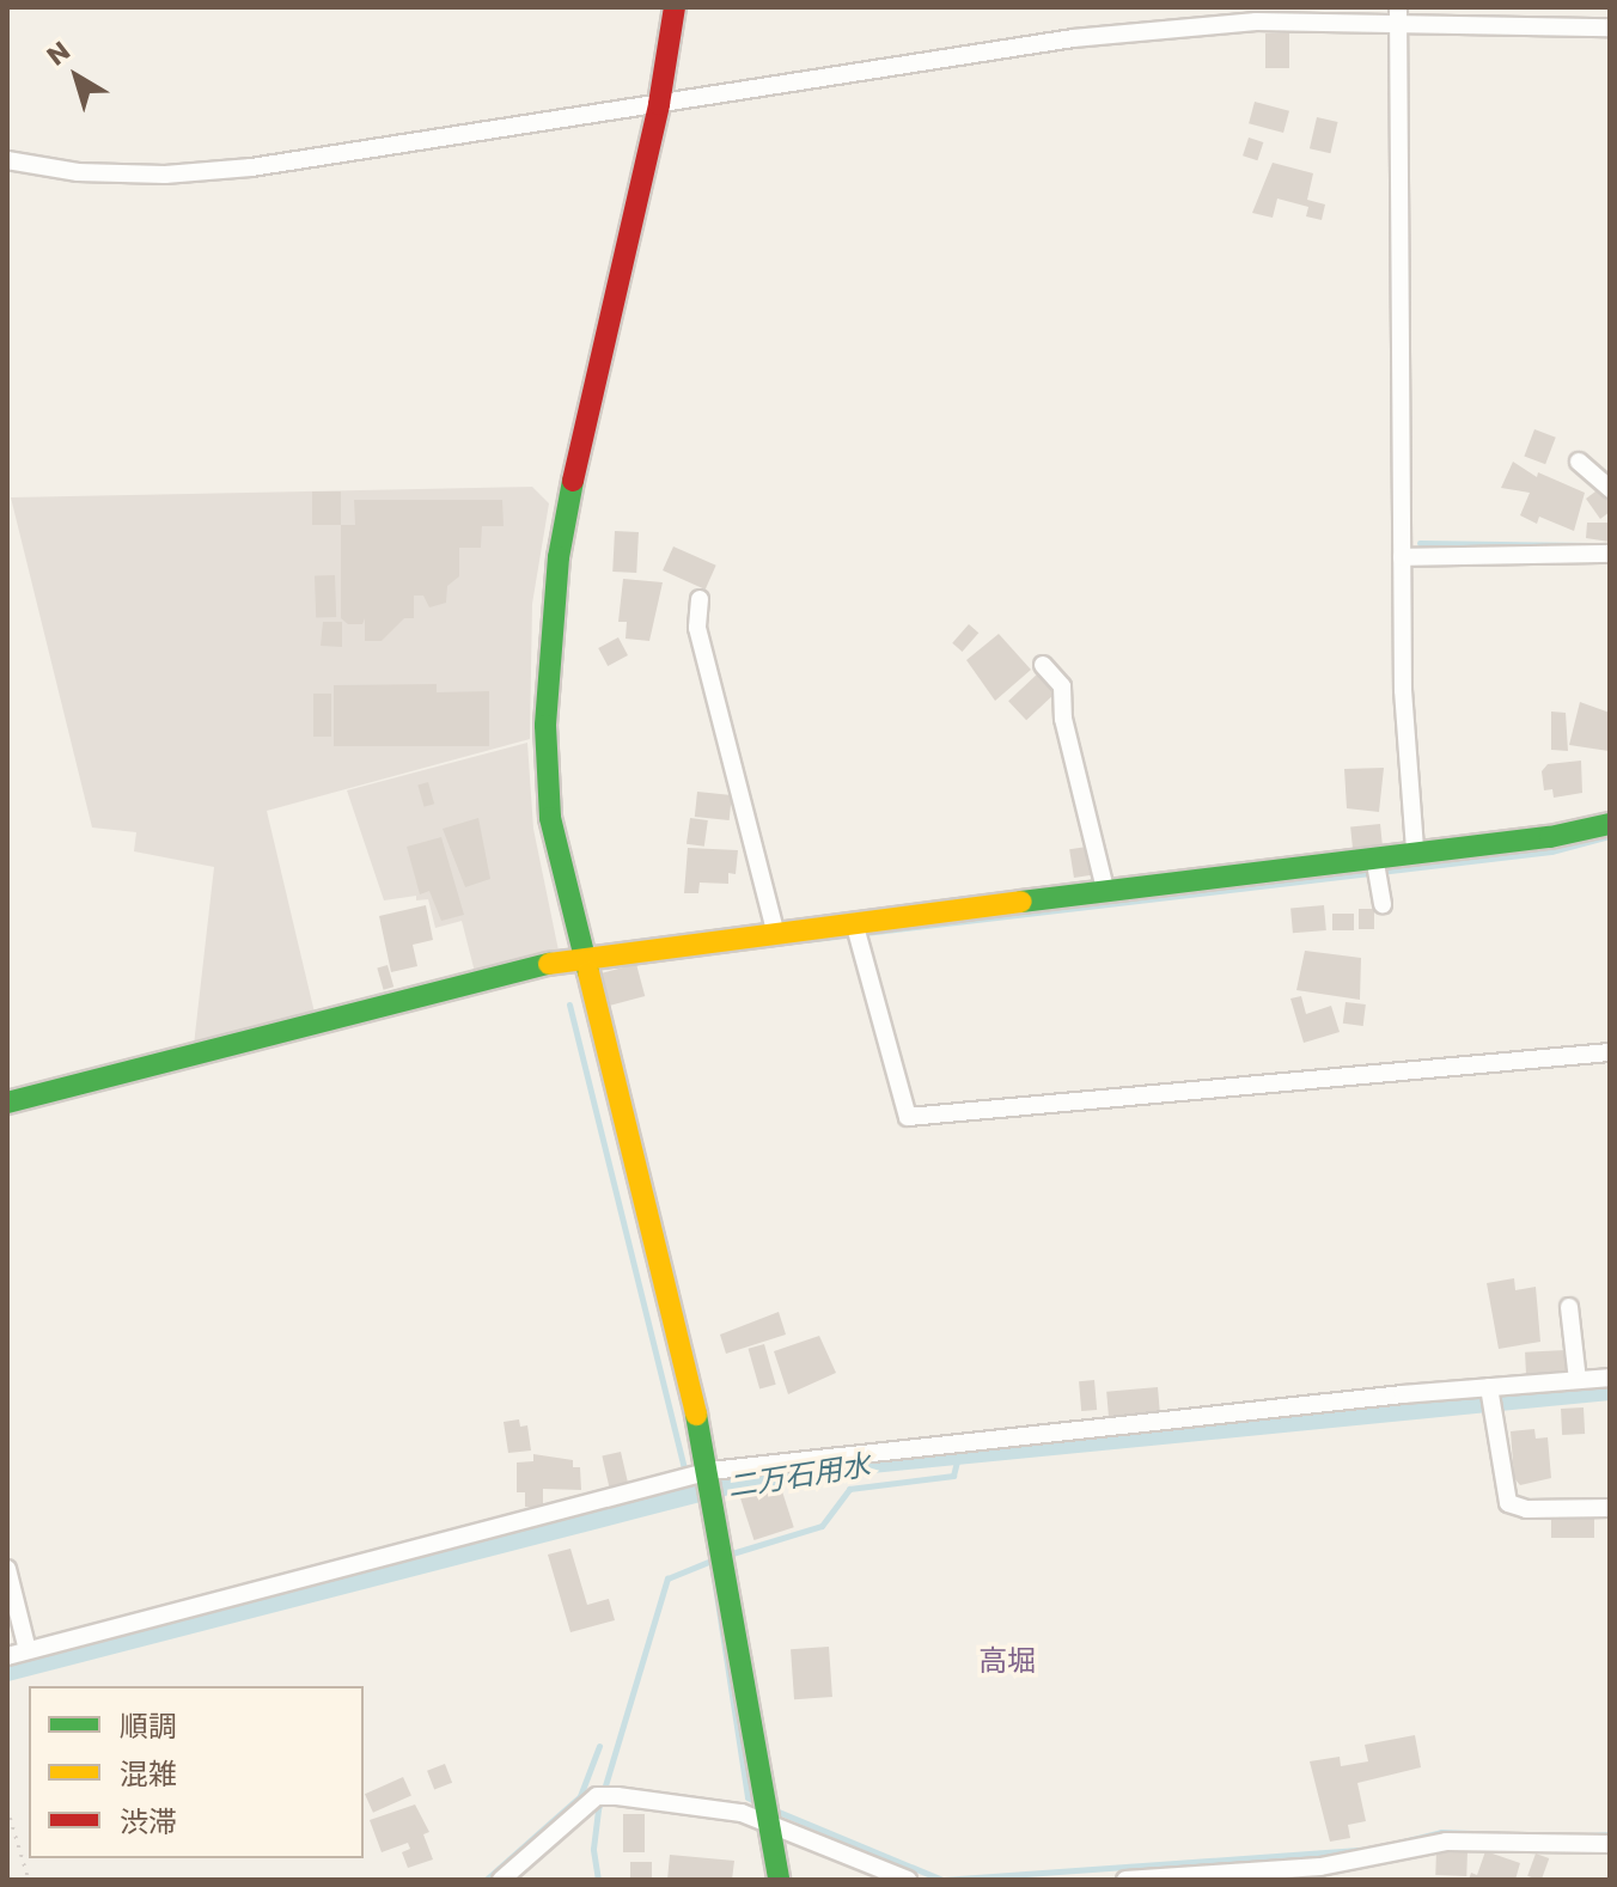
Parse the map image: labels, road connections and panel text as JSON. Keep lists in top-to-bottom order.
{
  "districts": ["高堀"],
  "water": ["二万石用水"],
  "legend": ["順調", "混雑", "渋滞"],
  "north": "top left"
}
